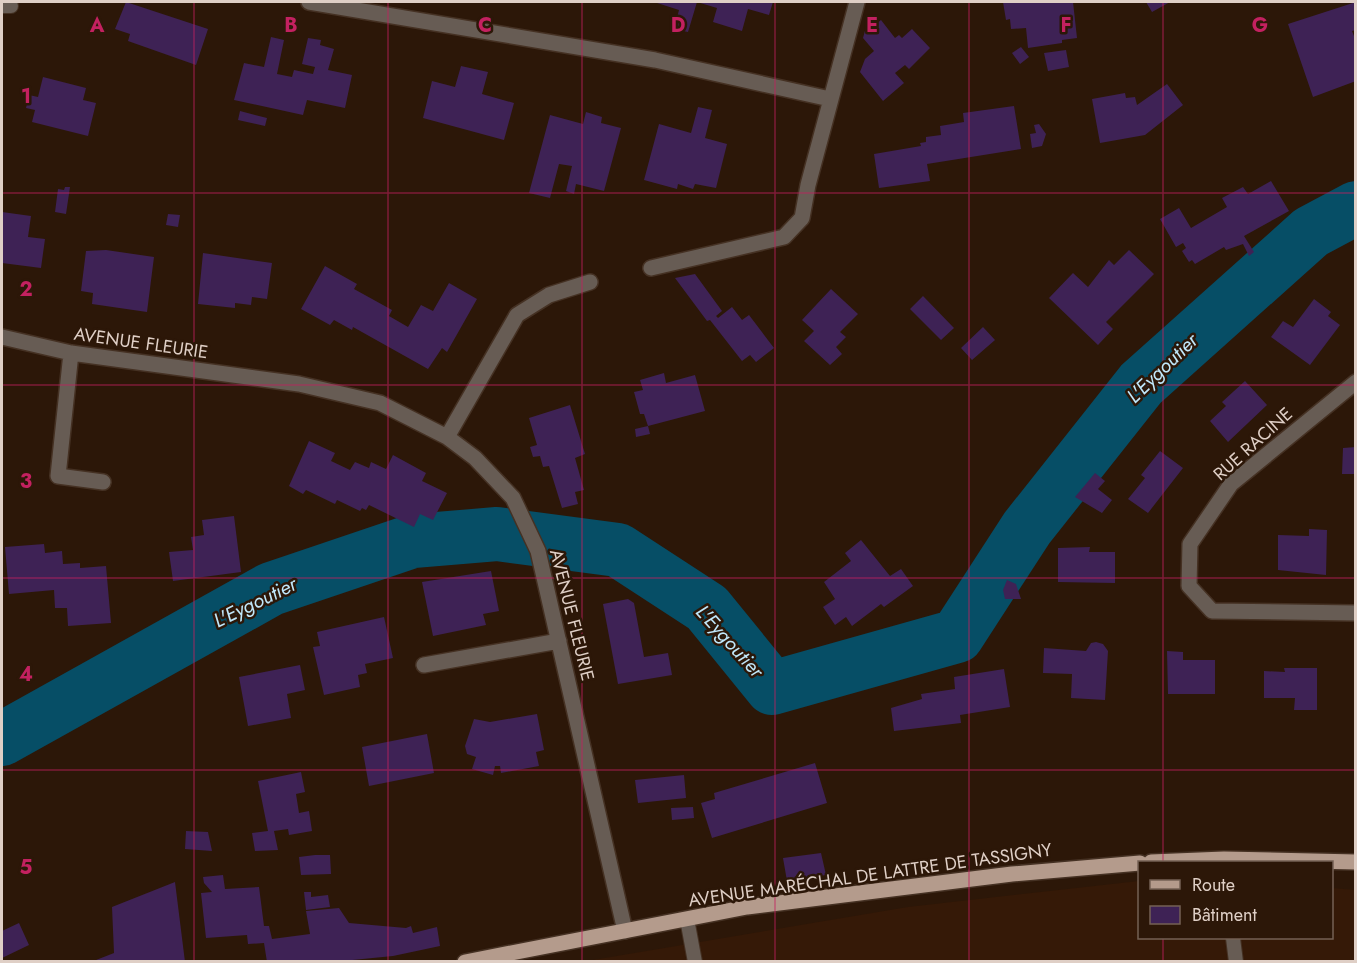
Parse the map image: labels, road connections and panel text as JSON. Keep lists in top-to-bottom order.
{
  "streets": {
    "main road": ["AVENUE MARÉCHAL DE LATTRE DE TASSIGNY"],
    "street": ["AVENUE FLEURIE", "RUE RACINE"]
  },
  "crossings": [
    ["AVENUE FLEURIE", "AVENUE MARÉCHAL DE LATTRE DE TASSIGNY"]
  ],
  "water": ["L'Eygoutier"],
  "legend": ["Route", "Bâtiment"],
  "grid": {
    "columns": [
      "A",
      "B",
      "C",
      "D",
      "E",
      "F",
      "G"
    ],
    "rows": [
      "1",
      "2",
      "3",
      "4",
      "5"
    ]
  }
}
